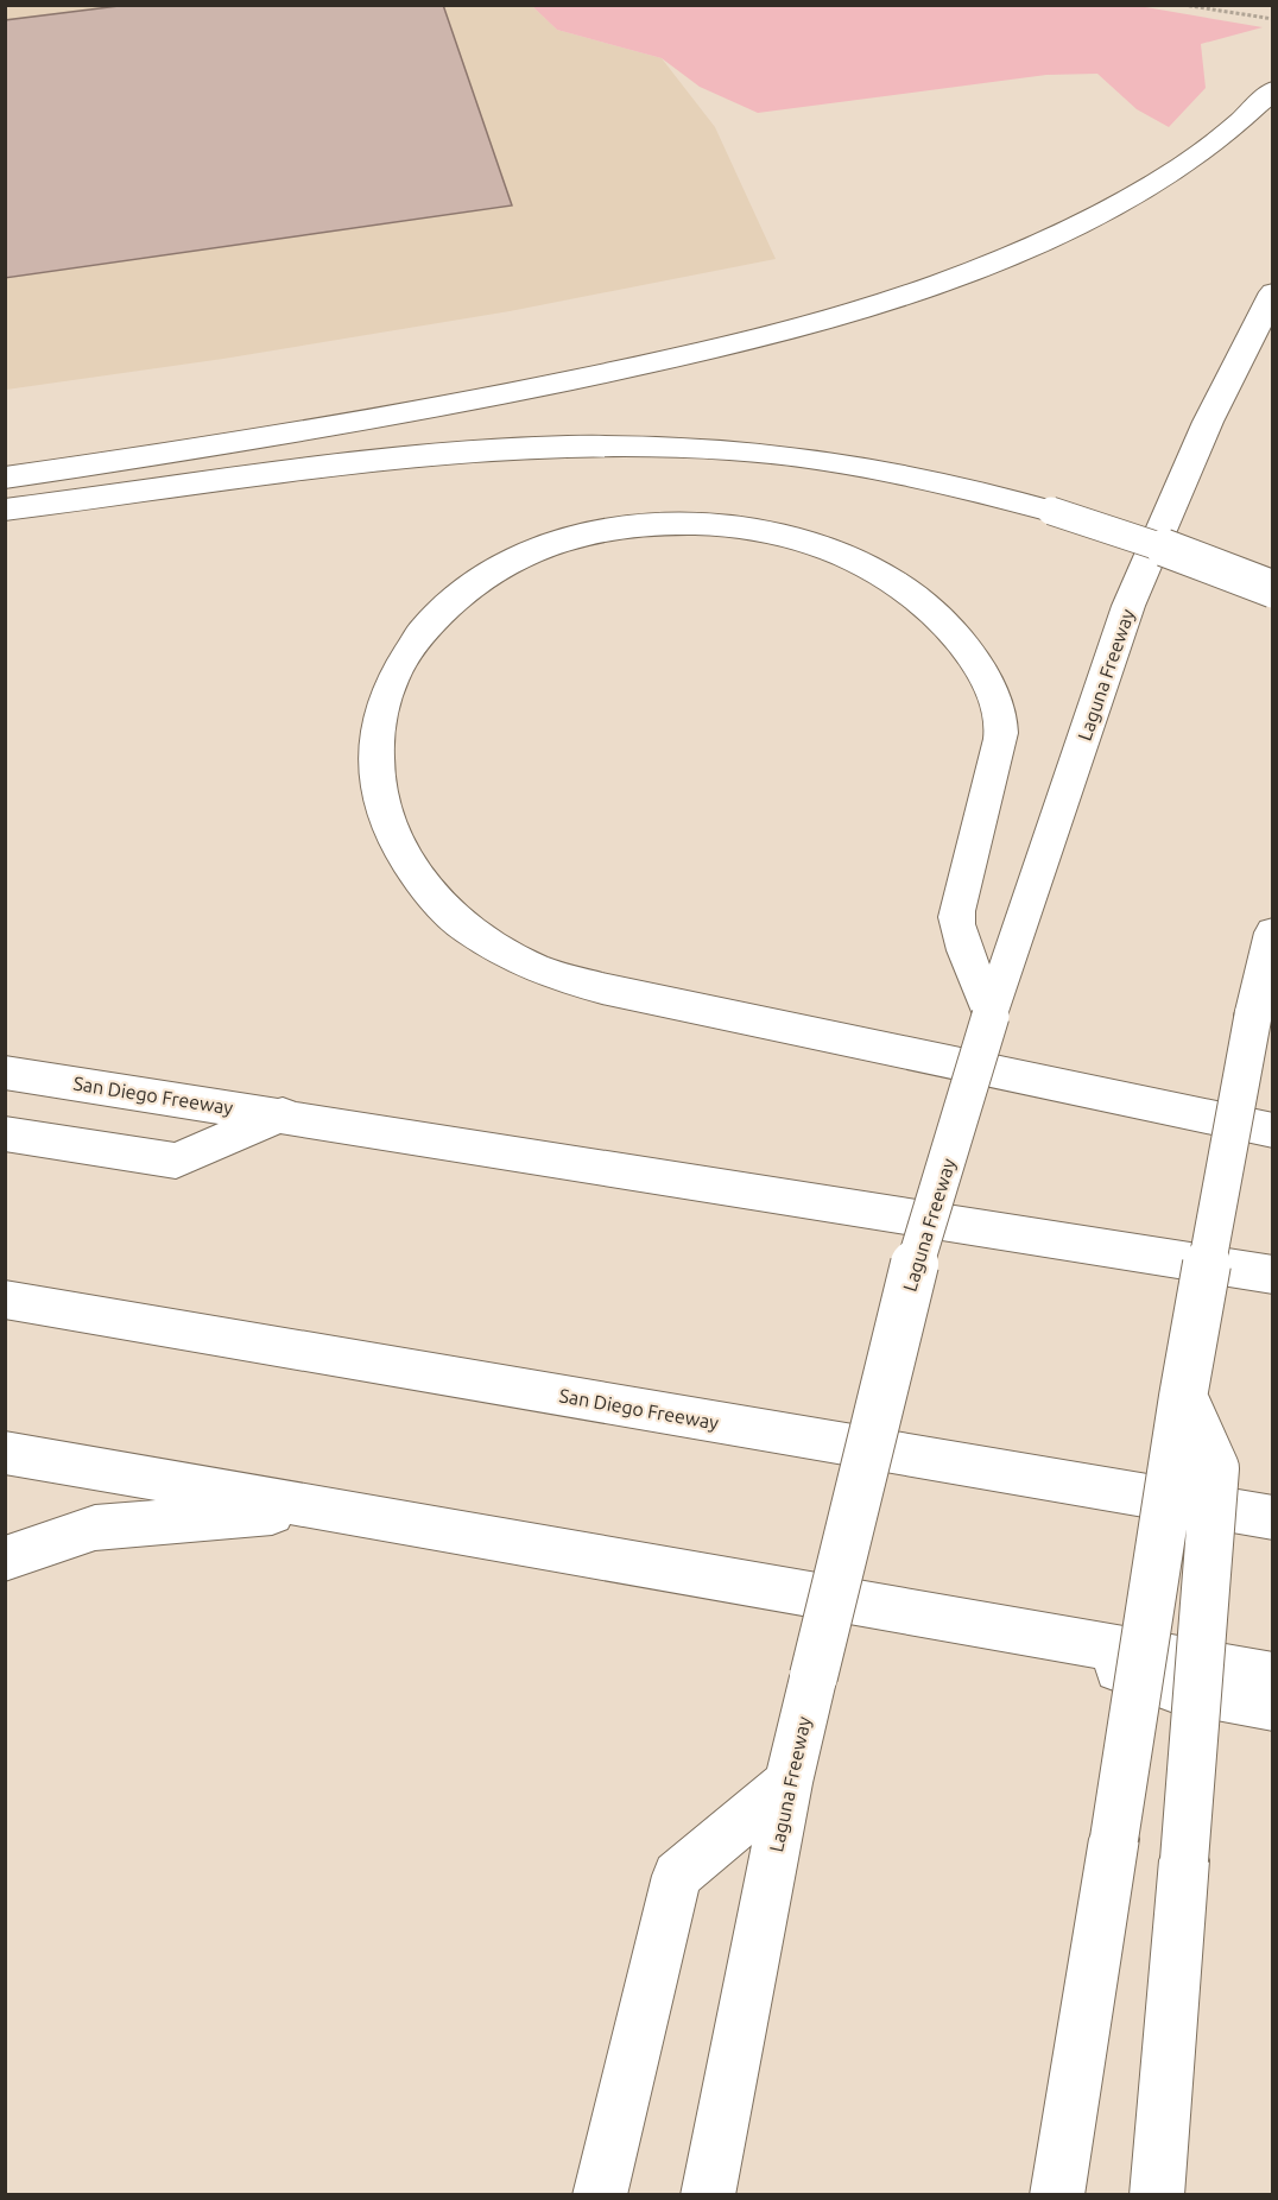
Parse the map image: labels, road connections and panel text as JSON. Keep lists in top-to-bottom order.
{
  "streets": {
    "highway": ["Laguna Freeway", "San Diego Freeway"]
  }
}
